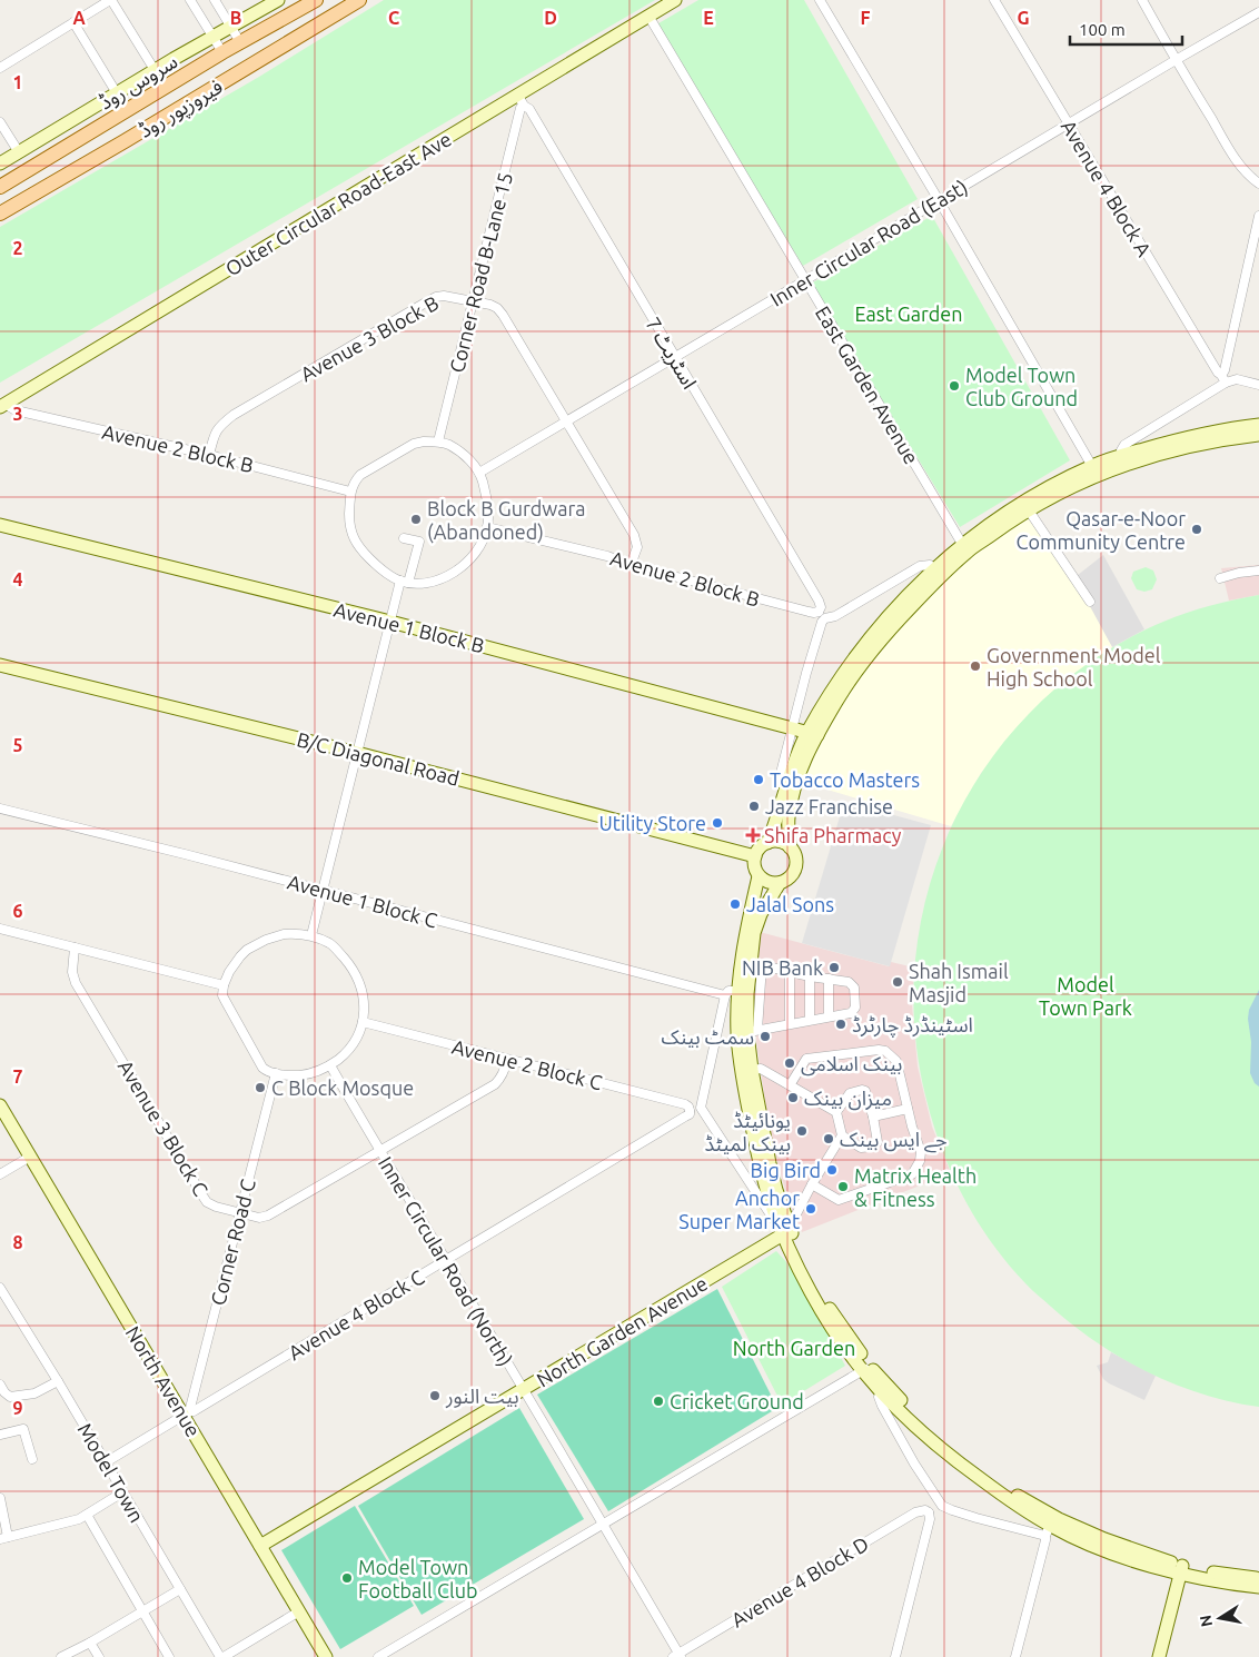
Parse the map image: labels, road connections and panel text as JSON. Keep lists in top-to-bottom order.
{
  "streets": {
    "main road": [
      "سروس روڈ",
      "فیروزپور روڈ",
      "Outer Circular Road-East Ave",
      "Avenue 1 Block B",
      "B/C Diagonal Road",
      "North Garden Avenue",
      "North Avenue"
    ],
    "street": [
      "Avenue 4 Block A",
      "Inner Circular Road (East)",
      "Corner Road B-Lane 15",
      "Avenue 3 Block B",
      "اسٹریٹ 7",
      "East Garden Avenue",
      "Avenue 2 Block B",
      "Avenue 1 Block C",
      "Avenue 2 Block C",
      "Avenue 3 Block C",
      "Corner Road C",
      "Inner Circular Road (North)",
      "Avenue 4 Block C",
      "Model Town",
      "Avenue 4 Block D"
    ]
  },
  "crossings": [
    ["Avenue 4 Block A", "Inner Circular Road (East)"],
    ["Outer Circular Road-East Ave", "Corner Road B-Lane 15"],
    ["Outer Circular Road-East Ave", "اسٹریٹ 7"],
    ["Outer Circular Road-East Ave", "East Garden Avenue"],
    ["Outer Circular Road-East Ave", "Avenue 2 Block B"],
    ["Inner Circular Road (East)", "Corner Road B-Lane 15"],
    ["Inner Circular Road (East)", "Avenue 3 Block B"],
    ["Inner Circular Road (East)", "اسٹریٹ 7"],
    ["Inner Circular Road (East)", "East Garden Avenue"],
    ["Inner Circular Road (East)", "Avenue 2 Block B"],
    ["Corner Road B-Lane 15", "Avenue 3 Block B"],
    ["Corner Road B-Lane 15", "اسٹریٹ 7"],
    ["Corner Road B-Lane 15", "Avenue 2 Block B"],
    ["Avenue 3 Block B", "Avenue 2 Block B"],
    ["اسٹریٹ 7", "Avenue 2 Block B"],
    ["Avenue 2 Block C", "Avenue 3 Block C"],
    ["Avenue 2 Block C", "Corner Road C"],
    ["Avenue 2 Block C", "Inner Circular Road (North)"],
    ["Avenue 2 Block C", "Avenue 4 Block C"],
    ["Avenue 3 Block C", "Corner Road C"],
    ["Avenue 3 Block C", "Inner Circular Road (North)"],
    ["Corner Road C", "Inner Circular Road (North)"],
    ["Corner Road C", "Avenue 4 Block C"],
    ["Corner Road C", "North Avenue"],
    ["Inner Circular Road (North)", "Avenue 4 Block C"],
    ["Inner Circular Road (North)", "North Garden Avenue"],
    ["Inner Circular Road (North)", "Avenue 4 Block D"],
    ["Avenue 4 Block C", "North Avenue"],
    ["Avenue 4 Block C", "Model Town"],
    ["North Garden Avenue", "North Avenue"]
  ],
  "parks": ["East Garden", "Model Town Park", "North Garden"],
  "places": {
    "other": [
      "Model Town Club Ground",
      "Block B Gurdwara (Abandoned)",
      "Qasar-e-Noor Community Centre",
      "Government Model High School",
      "Tobacco Masters",
      "Jazz Franchise",
      "Utility Store",
      "Jalal Sons",
      "NIB Bank",
      "Shah Ismail Masjid",
      "اسٹینڈرڈ چارٹرڈ",
      "سمٹ بینک",
      "بینک اسلامی",
      "C Block Mosque",
      "میزان بینک",
      "یونائیٹڈ بینک لمیٹڈ",
      "جے ایس بینک",
      "Big Bird",
      "Matrix Health & Fitness",
      "Anchor Super Market",
      "بیت النور",
      "Cricket Ground",
      "Model Town Football Club"
    ],
    "health": ["Shifa Pharmacy"]
  },
  "scale_bar": "100 m",
  "north": "left",
  "grid": {
    "columns": [
      "A",
      "B",
      "C",
      "D",
      "E",
      "F",
      "G"
    ],
    "rows": [
      "1",
      "2",
      "3",
      "4",
      "5",
      "6",
      "7",
      "8",
      "9"
    ]
  }
}
